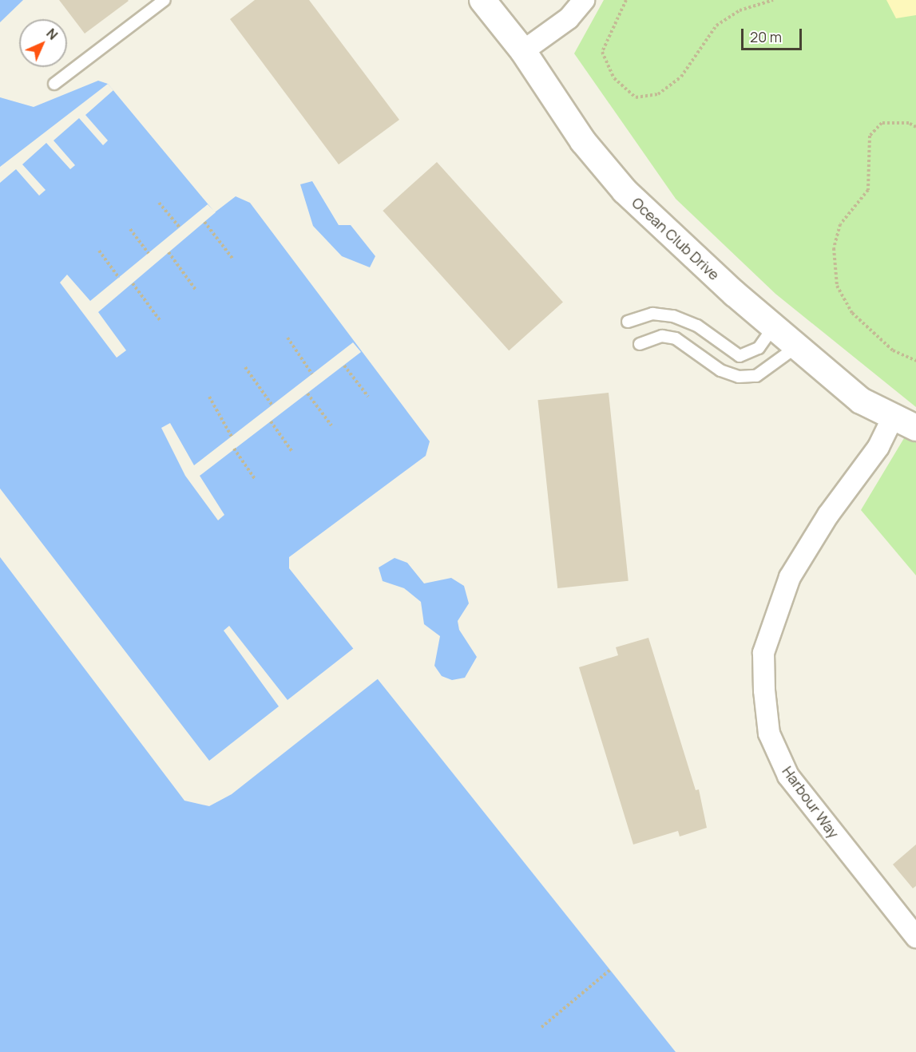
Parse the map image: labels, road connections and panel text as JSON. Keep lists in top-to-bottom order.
{
  "streets": {
    "street": ["Ocean Club Drive", "Harbour Way"]
  },
  "crossings": [
    ["Ocean Club Drive", "Harbour Way"]
  ],
  "scale_bar": "20 m",
  "north": "top right"
}
